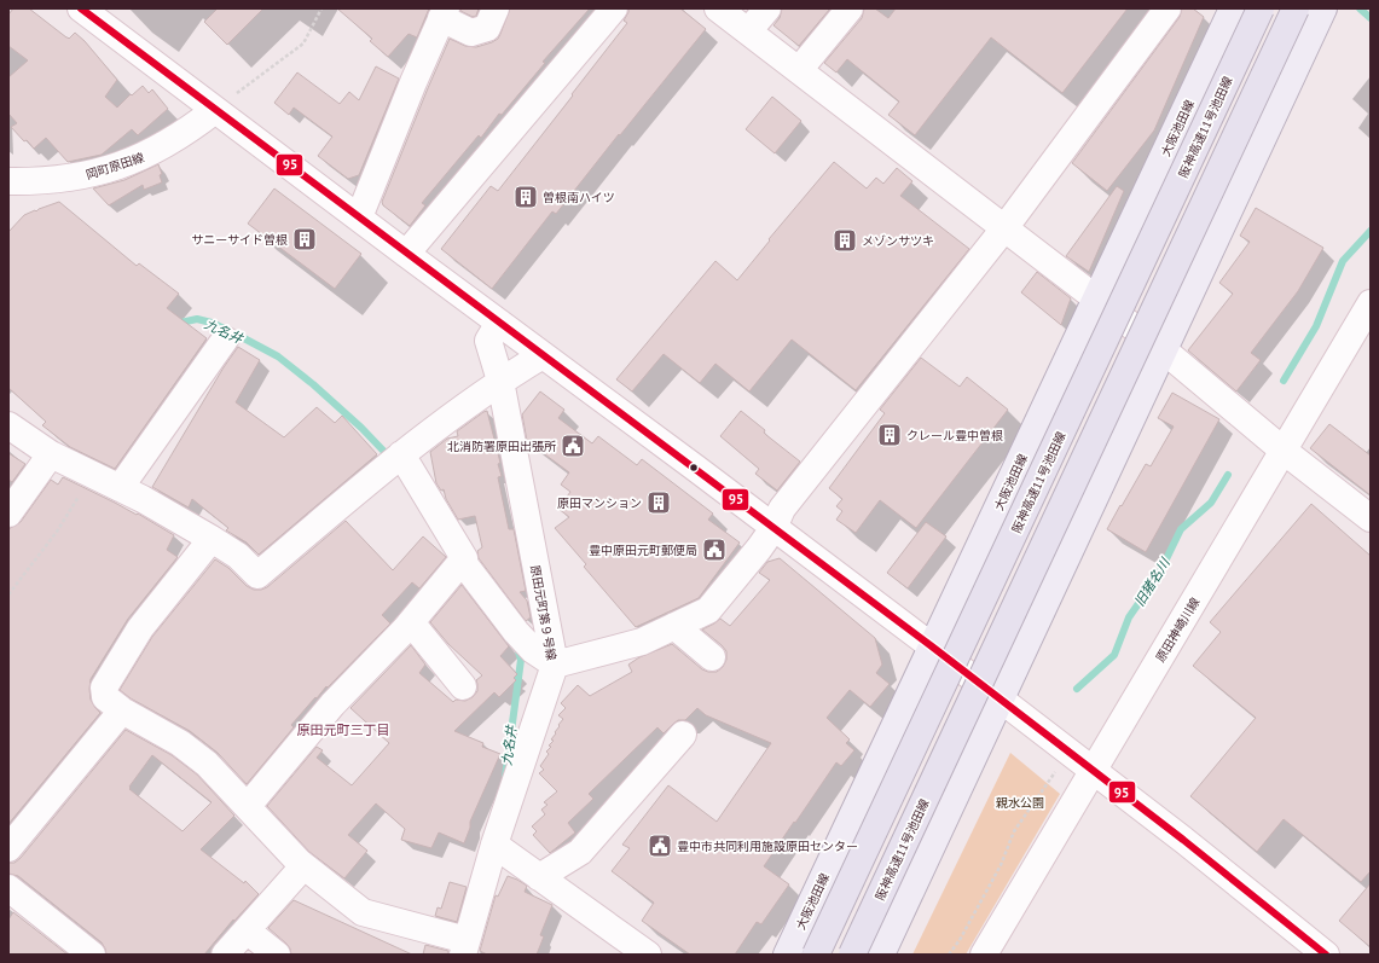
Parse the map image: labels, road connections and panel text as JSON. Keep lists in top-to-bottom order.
{
  "streets": {
    "highway": ["阪神高速11号池田線"],
    "main road": ["大阪池田線"],
    "street": ["岡町原田線", "原田元町第９号線", "原田神崎川線"]
  },
  "districts": ["原田元町三丁目"],
  "water": ["九名井", "旧猪名川"],
  "parks": ["親水公園"],
  "places": {
    "building": [
      "曽根南ハイツ",
      "サニーサイド曽根",
      "メゾンサツキ",
      "クレール豊中曽根",
      "原田マンション"
    ],
    "public building": ["北消防署原田出張所", "豊中原田元町郵便局", "豊中市共同利用施設原田センター"]
  },
  "lines": ["transit line 95"]
}
